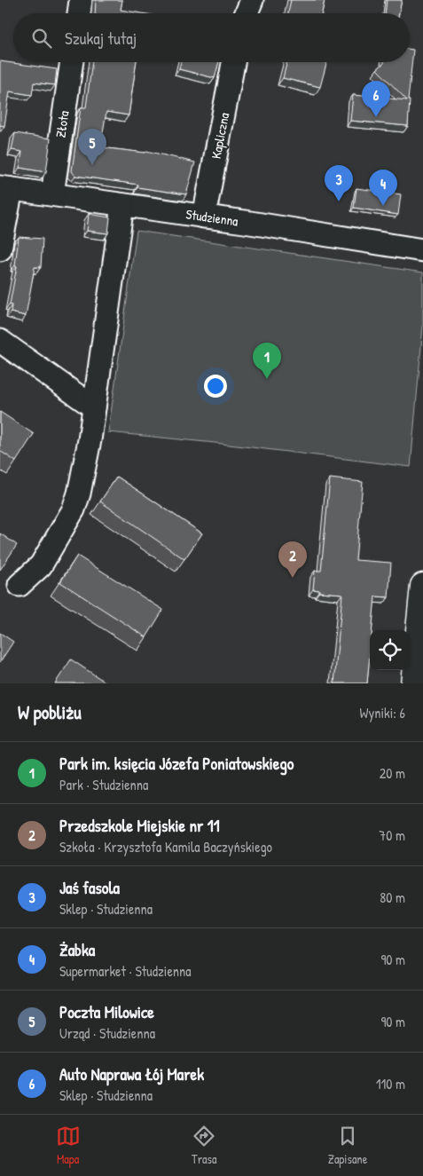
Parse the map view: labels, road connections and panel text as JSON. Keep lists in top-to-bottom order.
{
  "streets": {
    "street": ["Złota", "Kapliczna", "Studzienna"]
  },
  "crossings": [
    ["Złota", "Studzienna"],
    ["Kapliczna", "Studzienna"]
  ],
  "page": {
    "search": "Szukaj tutaj",
    "pins": [
      "6",
      "5",
      "3",
      "4",
      "1",
      "2"
    ],
    "heading": ["W pobliżu", "Wyniki: 6"],
    "list": [
      {
        "mark": "1",
        "name": "Park im. księcia Józefa Poniatowskiego",
        "note": "Park · Studzienna",
        "value": "20 m"
      },
      {
        "mark": "2",
        "name": "Przedszkole Miejskie nr 11",
        "note": "Szkoła · Krzysztofa Kamila Baczyńskiego",
        "value": "70 m"
      },
      {
        "mark": "3",
        "name": "Jaś fasola",
        "note": "Sklep · Studzienna",
        "value": "80 m"
      },
      {
        "mark": "4",
        "name": "Żabka",
        "note": "Supermarket · Studzienna",
        "value": "90 m"
      },
      {
        "mark": "5",
        "name": "Poczta Milowice",
        "note": "Urząd · Studzienna",
        "value": "90 m"
      },
      {
        "mark": "6",
        "name": "Auto Naprawa Łój Marek",
        "note": "Sklep · Studzienna",
        "value": "110 m"
      }
    ],
    "nav": ["Mapa", "Trasa", "Zapisane"]
  }
}
